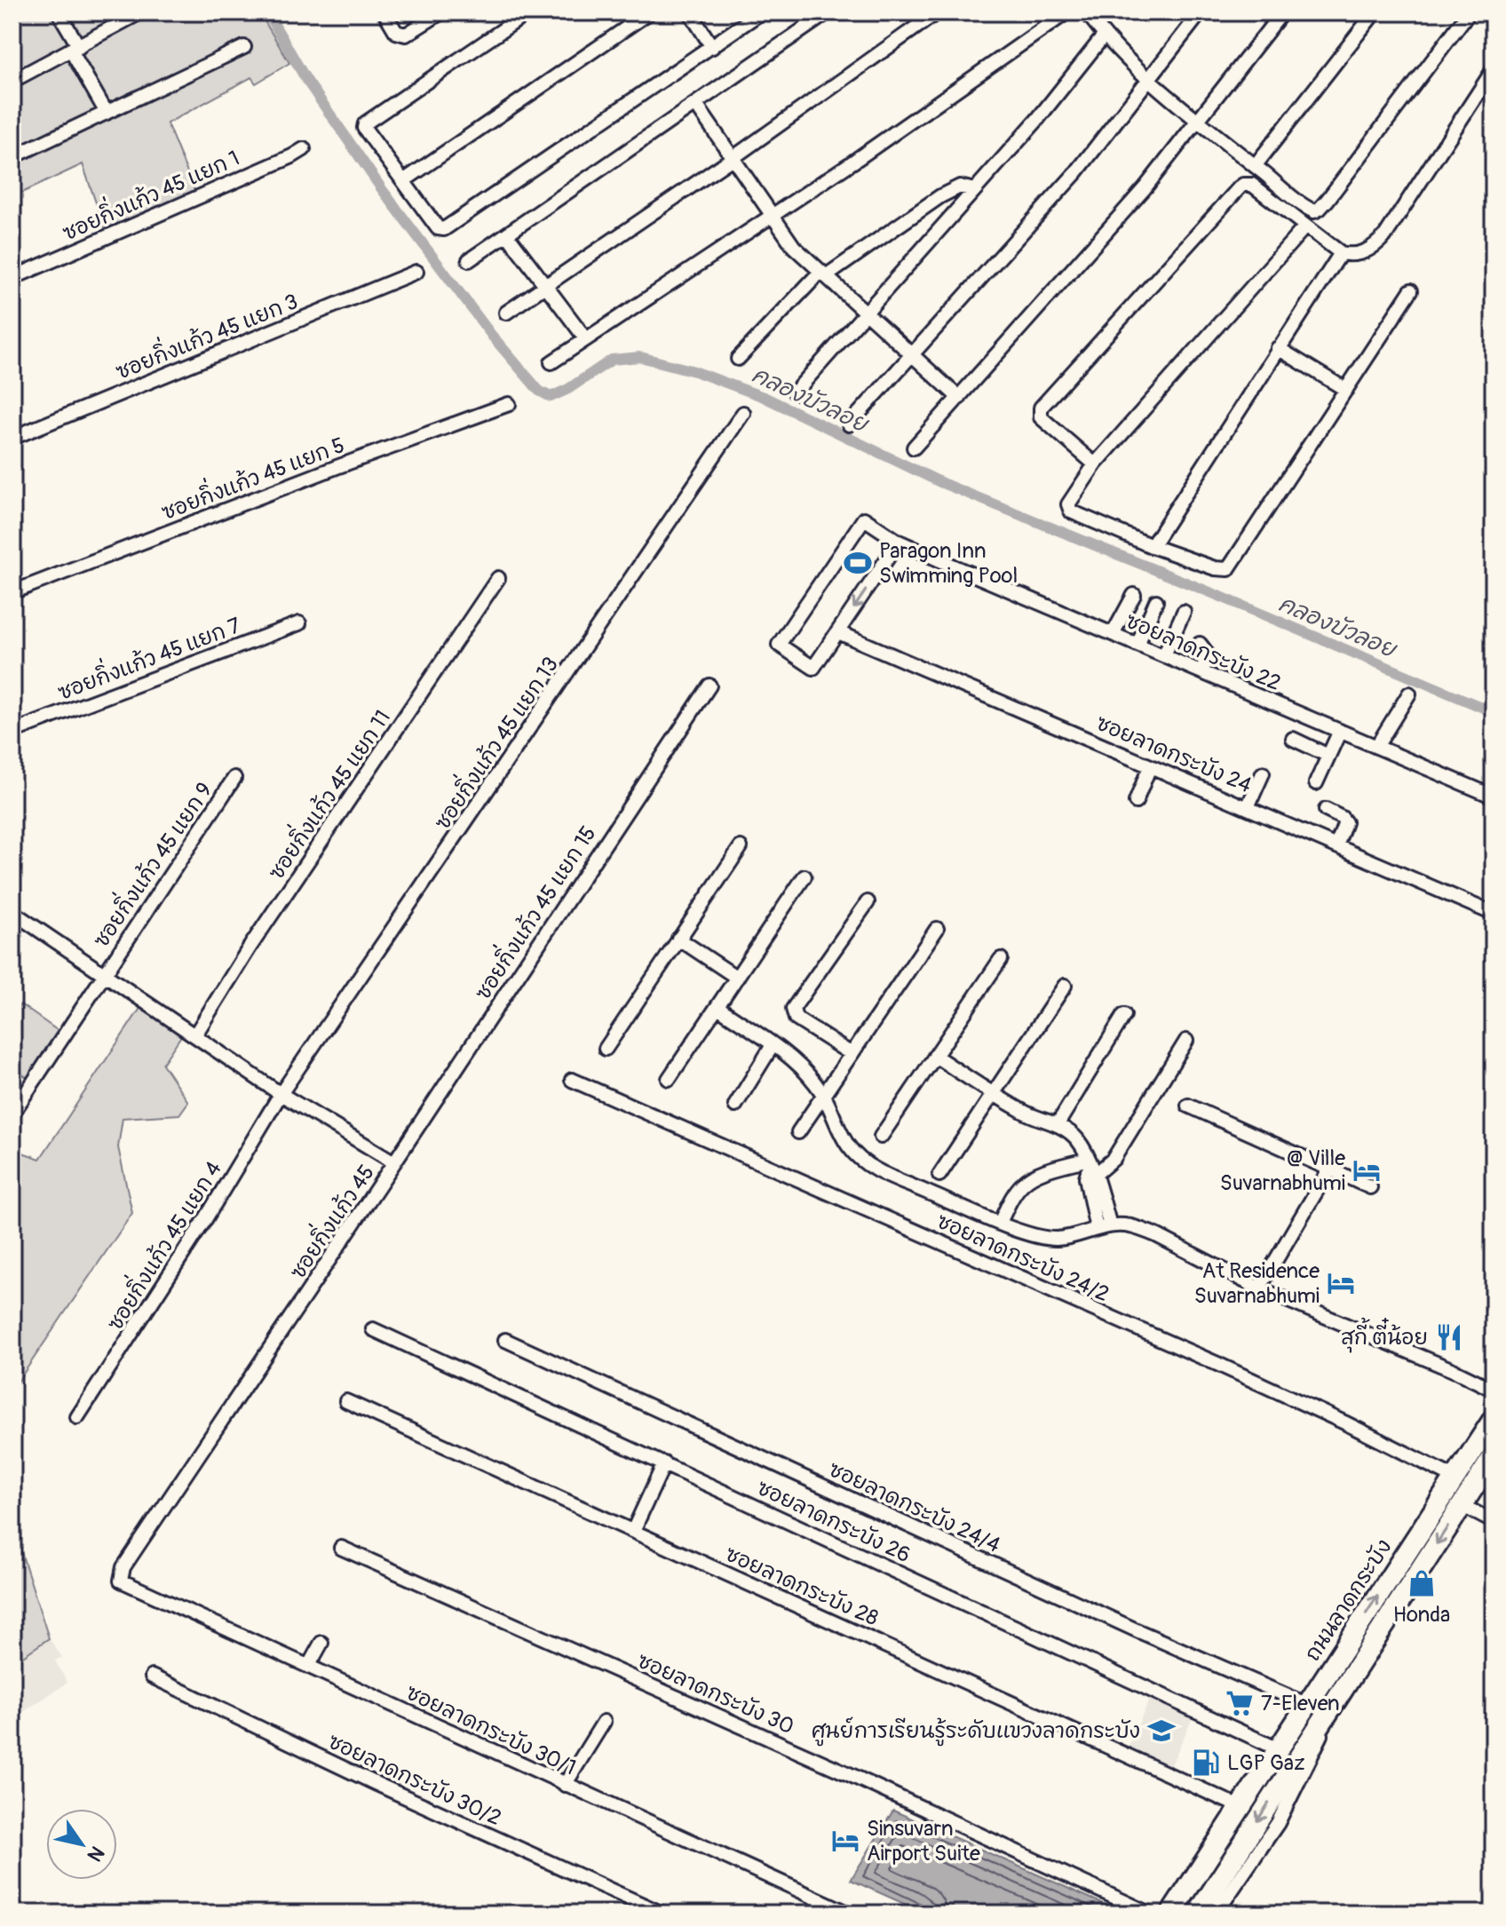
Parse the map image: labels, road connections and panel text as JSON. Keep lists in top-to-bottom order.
{
  "streets": {
    "main road": ["ถนนลาดกระบัง"],
    "street": [
      "ซอยกิ่งแก้ว 45 แยก 1",
      "ซอยกิ่งแก้ว 45 แยก 3",
      "ซอยกิ่งแก้ว 45 แยก 5",
      "ซอยลาดกระบัง 22",
      "ซอยกิ่งแก้ว 45 แยก 7",
      "ซอยกิ่งแก้ว 45 แยก 13",
      "ซอยลาดกระบัง 24",
      "ซอยกิ่งแก้ว 45 แยก 11",
      "ซอยกิ่งแก้ว 45 แยก 9",
      "ซอยกิ่งแก้ว 45 แยก 15",
      "ซอยกิ่งแก้ว 45",
      "ซอยกิ่งแก้ว 45 แยก 4",
      "ซอยลาดกระบัง 24/2",
      "ซอยลาดกระบัง 24/4",
      "ซอยลาดกระบัง 26",
      "ซอยลาดกระบัง 28",
      "ซอยลาดกระบัง 30",
      "ซอยลาดกระบัง 30/1",
      "ซอยลาดกระบัง 30/2"
    ]
  },
  "crossings": [
    ["ซอยลาดกระบัง 22", "ซอยลาดกระบัง 24"],
    ["ซอยกิ่งแก้ว 45 แยก 13", "ซอยกิ่งแก้ว 45"],
    ["ซอยกิ่งแก้ว 45 แยก 13", "ซอยกิ่งแก้ว 45 แยก 4"],
    ["ซอยกิ่งแก้ว 45 แยก 11", "ซอยกิ่งแก้ว 45"],
    ["ซอยกิ่งแก้ว 45 แยก 9", "ซอยกิ่งแก้ว 45"],
    ["ซอยกิ่งแก้ว 45 แยก 15", "ซอยกิ่งแก้ว 45"],
    ["ซอยกิ่งแก้ว 45", "ซอยกิ่งแก้ว 45 แยก 4"],
    ["ซอยกิ่งแก้ว 45", "ซอยลาดกระบัง 30/1"],
    ["ซอยลาดกระบัง 24/2", "ถนนลาดกระบัง"],
    ["ซอยลาดกระบัง 24/4", "ถนนลาดกระบัง"],
    ["ซอยลาดกระบัง 26", "ถนนลาดกระบัง"],
    ["ซอยลาดกระบัง 28", "ถนนลาดกระบัง"]
  ],
  "water": ["คลองบัวลอย"],
  "places": {
    "sports": ["Paragon Inn Swimming Pool"],
    "hotel": ["@ Ville Suvarnabhumi", "At Residence Suvarnabhumi", "Sinsuvarn Airport Suite"],
    "restaurant": ["สุกี้ ตี๋น้อย"],
    "shop": ["Honda"],
    "supermarket": ["7-Eleven"],
    "school or university": ["ศูนย์การเรียนรู้ระดับแขวงลาดกระบัง"],
    "fuel station": ["LGP Gaz"]
  },
  "north": "bottom right"
}
